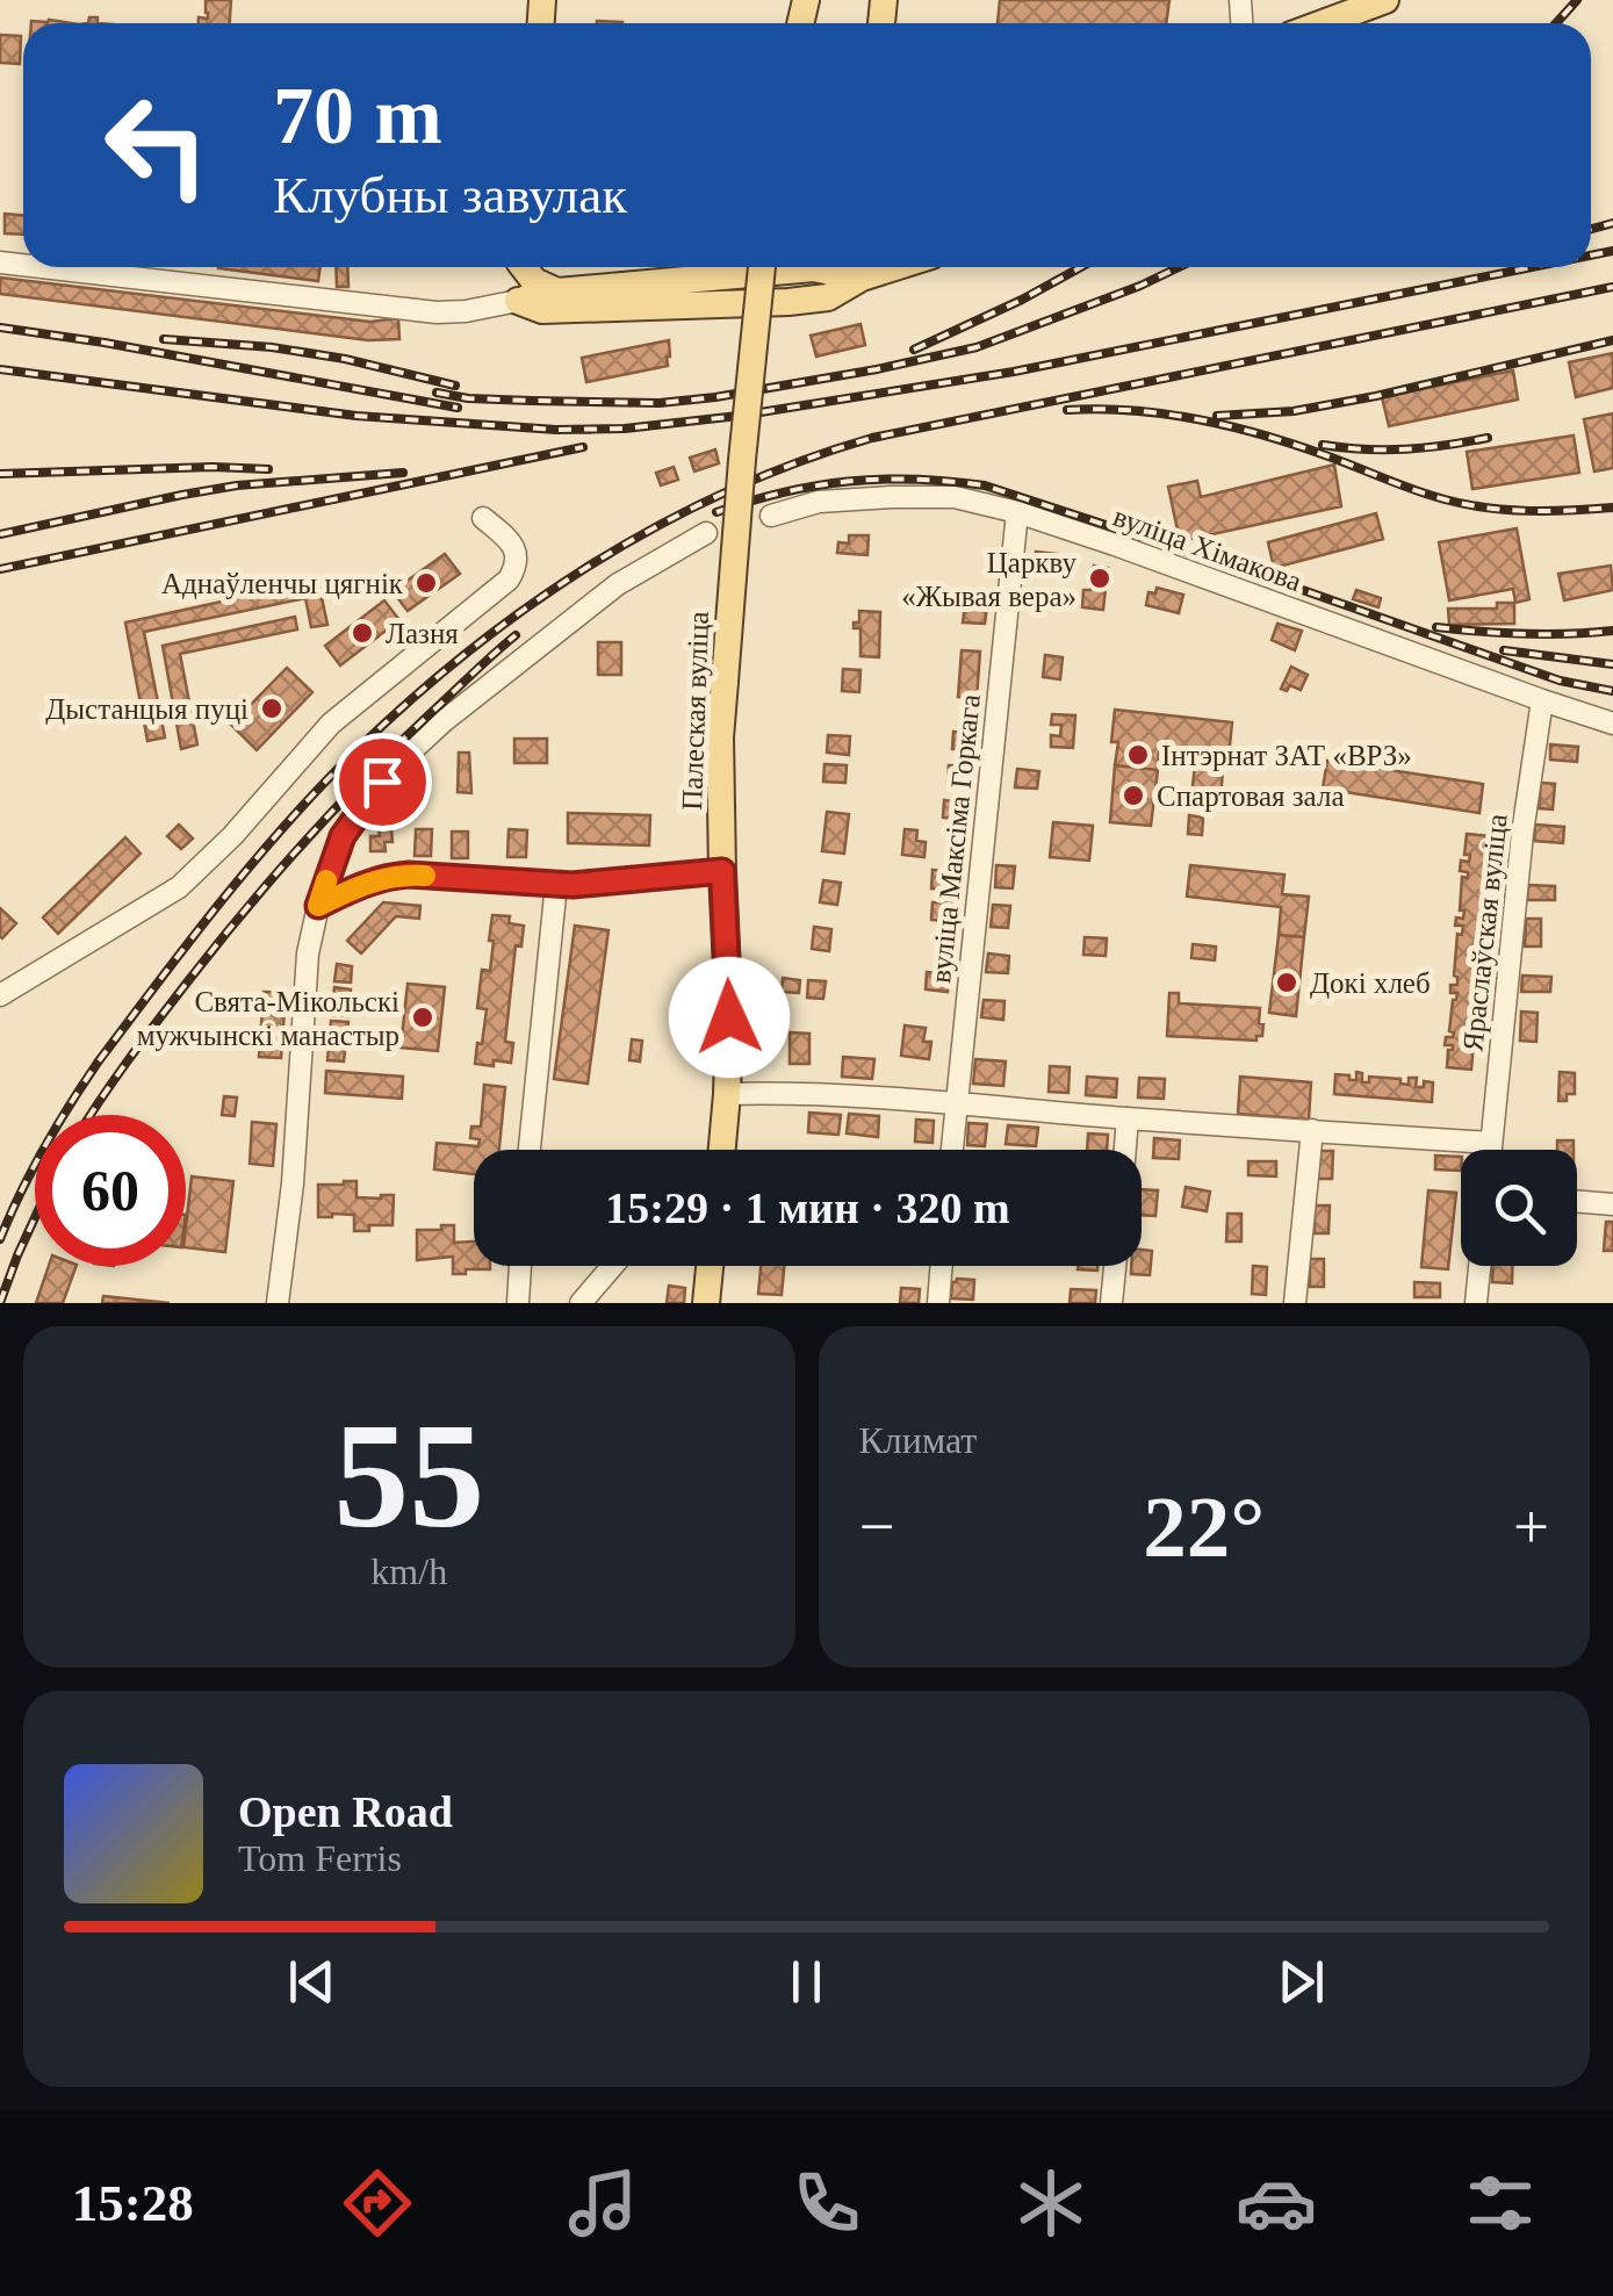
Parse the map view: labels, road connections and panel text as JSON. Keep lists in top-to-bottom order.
{
  "streets": {
    "main road": ["Палеская вуліца"],
    "street": ["вуліца Хімакова", "вуліца Максіма Горкага", "Яраслаўская вуліца"]
  },
  "crossings": [
    ["вуліца Хімакова", "вуліца Максіма Горкага"],
    ["вуліца Хімакова", "Яраслаўская вуліца"]
  ],
  "places": [
    "Царкву «Жывая вера»",
    "Аднаўленчы цягнік",
    "Лазня",
    "Дыстанцыя пуці",
    "Інтэрнат ЗАТ «ВРЗ»",
    "Спартовая зала",
    "Докі хлеб",
    "Свята-Мікольскі мужчынскі манастыр"
  ],
  "page": {
    "turn": ["70 m", "Клубны завулак"],
    "limit": "60",
    "trip": "15:29 · 1 мин · 320 m",
    "tile": [
      ["55", "km/h"],
      "Климат"
    ],
    "heat": ["−", "22°", "+"],
    "song": ["Open Road", "Tom Ferris"],
    "tabs": "15:28"
  }
}
